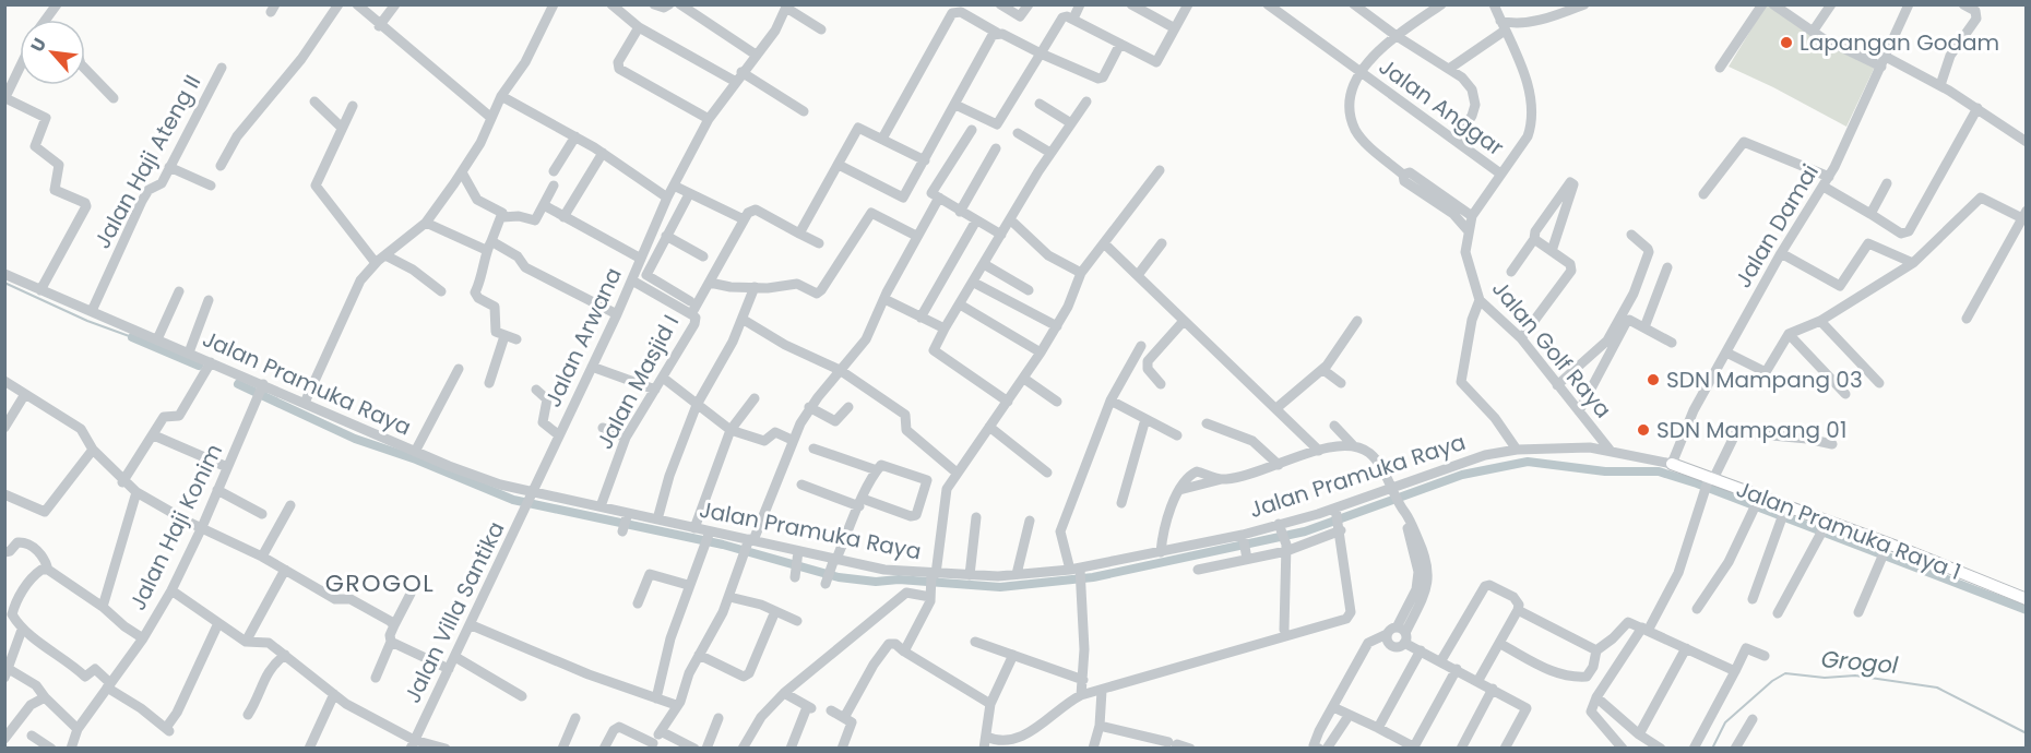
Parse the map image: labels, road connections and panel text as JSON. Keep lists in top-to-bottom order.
{
  "streets": {
    "main road": ["Jalan Pramuka Raya 1"],
    "street": [
      "Jalan Anggar",
      "Jalan Haji Ateng II",
      "Jalan Damai",
      "Jalan Arwana",
      "Jalan Golf Raya",
      "Jalan Masjid I",
      "Jalan Pramuka Raya",
      "Jalan Haji Konim",
      "Jalan Villa Santika"
    ]
  },
  "crossings": [
    ["Jalan Haji Ateng II", "Jalan Pramuka Raya"],
    ["Jalan Damai", "Jalan Pramuka Raya"],
    ["Jalan Damai", "Jalan Pramuka Raya 1"],
    ["Jalan Arwana", "Jalan Pramuka Raya"],
    ["Jalan Arwana", "Jalan Villa Santika"],
    ["Jalan Golf Raya", "Jalan Pramuka Raya"],
    ["Jalan Masjid I", "Jalan Pramuka Raya"],
    ["Jalan Pramuka Raya", "Jalan Haji Konim"],
    ["Jalan Pramuka Raya", "Jalan Pramuka Raya 1"],
    ["Jalan Pramuka Raya", "Jalan Villa Santika"]
  ],
  "districts": ["GROGOL"],
  "water": ["Grogol"],
  "places": ["Lapangan Godam", "SDN Mampang 03", "SDN Mampang 01"],
  "north": "top left"
}
